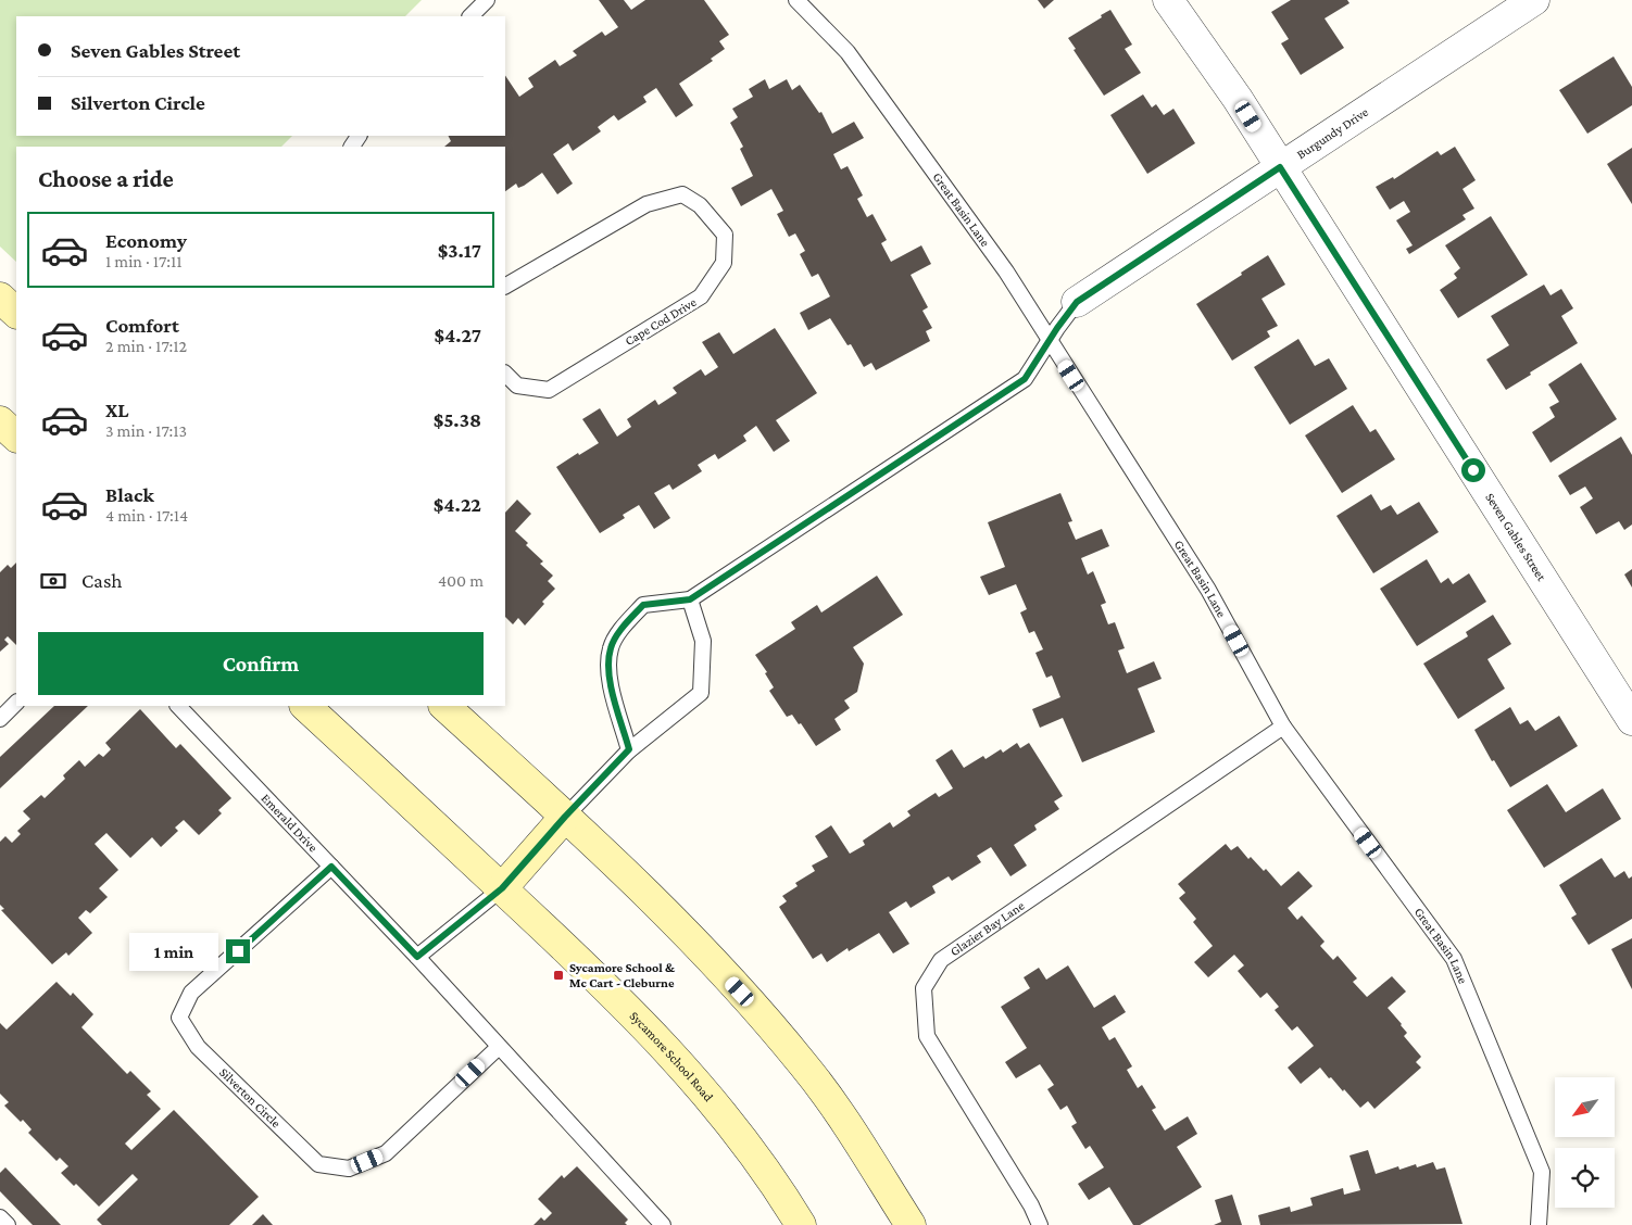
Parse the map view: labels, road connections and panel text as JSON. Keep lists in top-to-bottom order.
{
  "streets": {
    "main road": ["Sycamore School Road"],
    "street": ["Burgundy Drive", "Seven Gables Street"],
    "lane": [
      "Great Basin Lane",
      "Cape Cod Drive",
      "Emerald Drive",
      "Glazier Bay Lane",
      "Silverton Circle"
    ]
  },
  "crossings": [
    ["Burgundy Drive", "Seven Gables Street"],
    ["Great Basin Lane", "Glazier Bay Lane"],
    ["Emerald Drive", "Silverton Circle"]
  ],
  "places": {
    "transit": ["Sycamore School & Mc Cart - Cleburne"]
  },
  "north": "bottom left",
  "page": {
    "banner": ["Seven Gables Street", "Silverton Circle"],
    "heading": "Choose a ride",
    "list": [
      {
        "name": "Economy",
        "note": "1 min · 17:11",
        "value": "$3.17"
      },
      {
        "name": "Comfort",
        "note": "2 min · 17:12",
        "value": "$4.27"
      },
      {
        "name": "XL",
        "note": "3 min · 17:13",
        "value": "$5.38"
      },
      {
        "name": "Black",
        "note": "4 min · 17:14",
        "value": "$4.22"
      }
    ],
    "pay": ["Cash", "400 m"],
    "buttons": "Confirm",
    "bubble": "1 min"
  }
}
